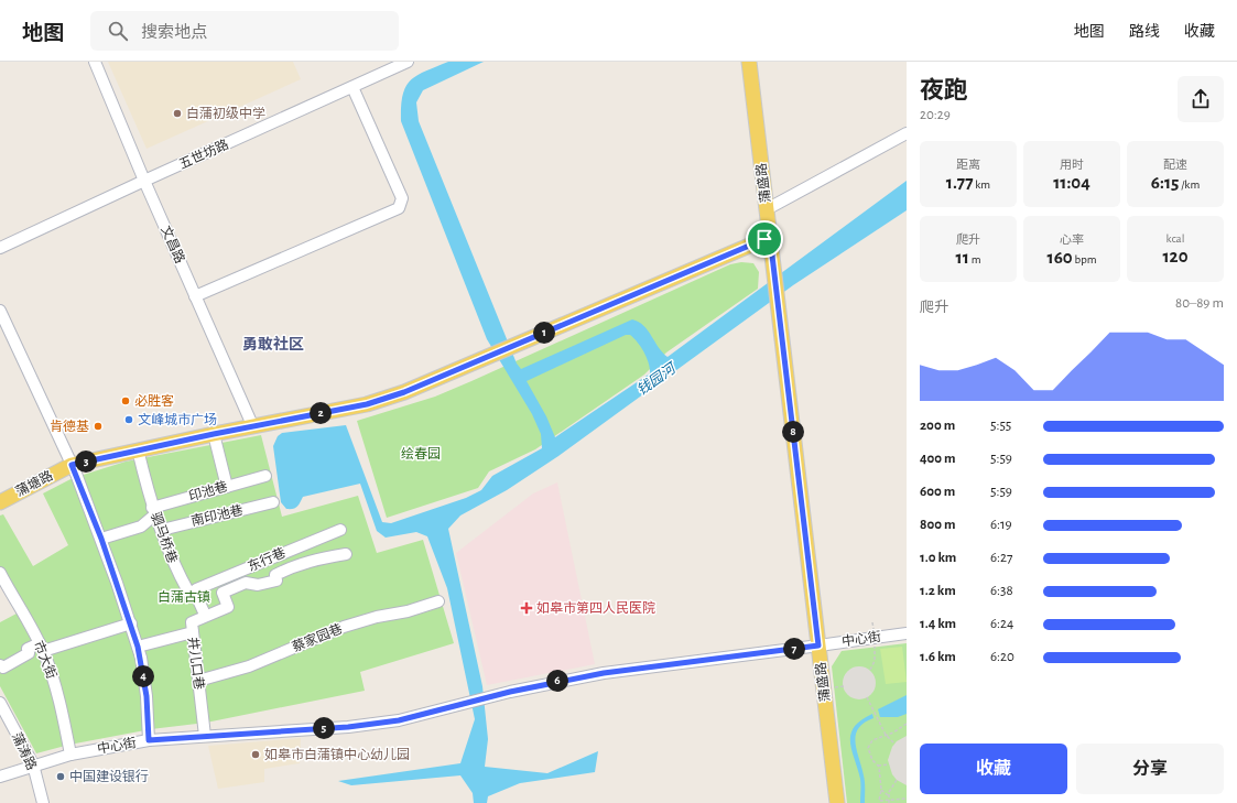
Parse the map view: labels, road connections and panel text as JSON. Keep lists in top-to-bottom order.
{
  "streets": {
    "main road": ["蒲盛路", "蒲塘路"],
    "street": [
      "五世坊路",
      "文昌路",
      "印池巷",
      "南印池巷",
      "驷马桥巷",
      "东行巷",
      "蔡家园巷",
      "中心街",
      "市大街",
      "井儿口巷",
      "蒲涛路"
    ]
  },
  "crossings": [
    ["五世坊路", "文昌路"],
    ["蒲盛路", "蒲塘路"],
    ["蒲盛路", "中心街"],
    ["文昌路", "蒲塘路"],
    ["蒲塘路", "驷马桥巷"],
    ["印池巷", "驷马桥巷"],
    ["南印池巷", "驷马桥巷"],
    ["驷马桥巷", "东行巷"],
    ["驷马桥巷", "井儿口巷"],
    ["蔡家园巷", "井儿口巷"],
    ["中心街", "市大街"],
    ["中心街", "井儿口巷"],
    ["中心街", "蒲涛路"]
  ],
  "districts": ["勇敢社区"],
  "water": ["钱园河"],
  "parks": ["绘春园", "白蒲古镇"],
  "places": {
    "other": [
      "白蒲初级中学",
      "必胜客",
      "文峰城市广场",
      "肯德基",
      "如皋市白蒲镇中心幼儿园",
      "中国建设银行"
    ],
    "health": ["如皋市第四人民医院"]
  },
  "page": {
    "header": "地图",
    "search": "搜索地点",
    "nav": ["地图", "路线", "收藏"],
    "heading": ["夜跑", "20:29"],
    "stats": [
      ["距离", "1.77 km"],
      ["用时", "11:04"],
      ["配速", "6:15 /km"],
      ["爬升", "11 m"],
      ["心率", "160 bpm"],
      ["kcal", "120"]
    ],
    "chart": ["爬升", "80–89 m"],
    "pins": [
      "1",
      "2",
      "8",
      "3",
      "7",
      "4",
      "6",
      "5"
    ],
    "list": [
      {
        "name": "200 m",
        "note": "5:55"
      },
      {
        "name": "400 m",
        "note": "5:59"
      },
      {
        "name": "600 m",
        "note": "5:59"
      },
      {
        "name": "800 m",
        "note": "6:19"
      },
      {
        "name": "1.0 km",
        "note": "6:27"
      },
      {
        "name": "1.2 km",
        "note": "6:38"
      },
      {
        "name": "1.4 km",
        "note": "6:24"
      },
      {
        "name": "1.6 km",
        "note": "6:20"
      }
    ],
    "buttons": ["收藏", "分享"]
  }
}
